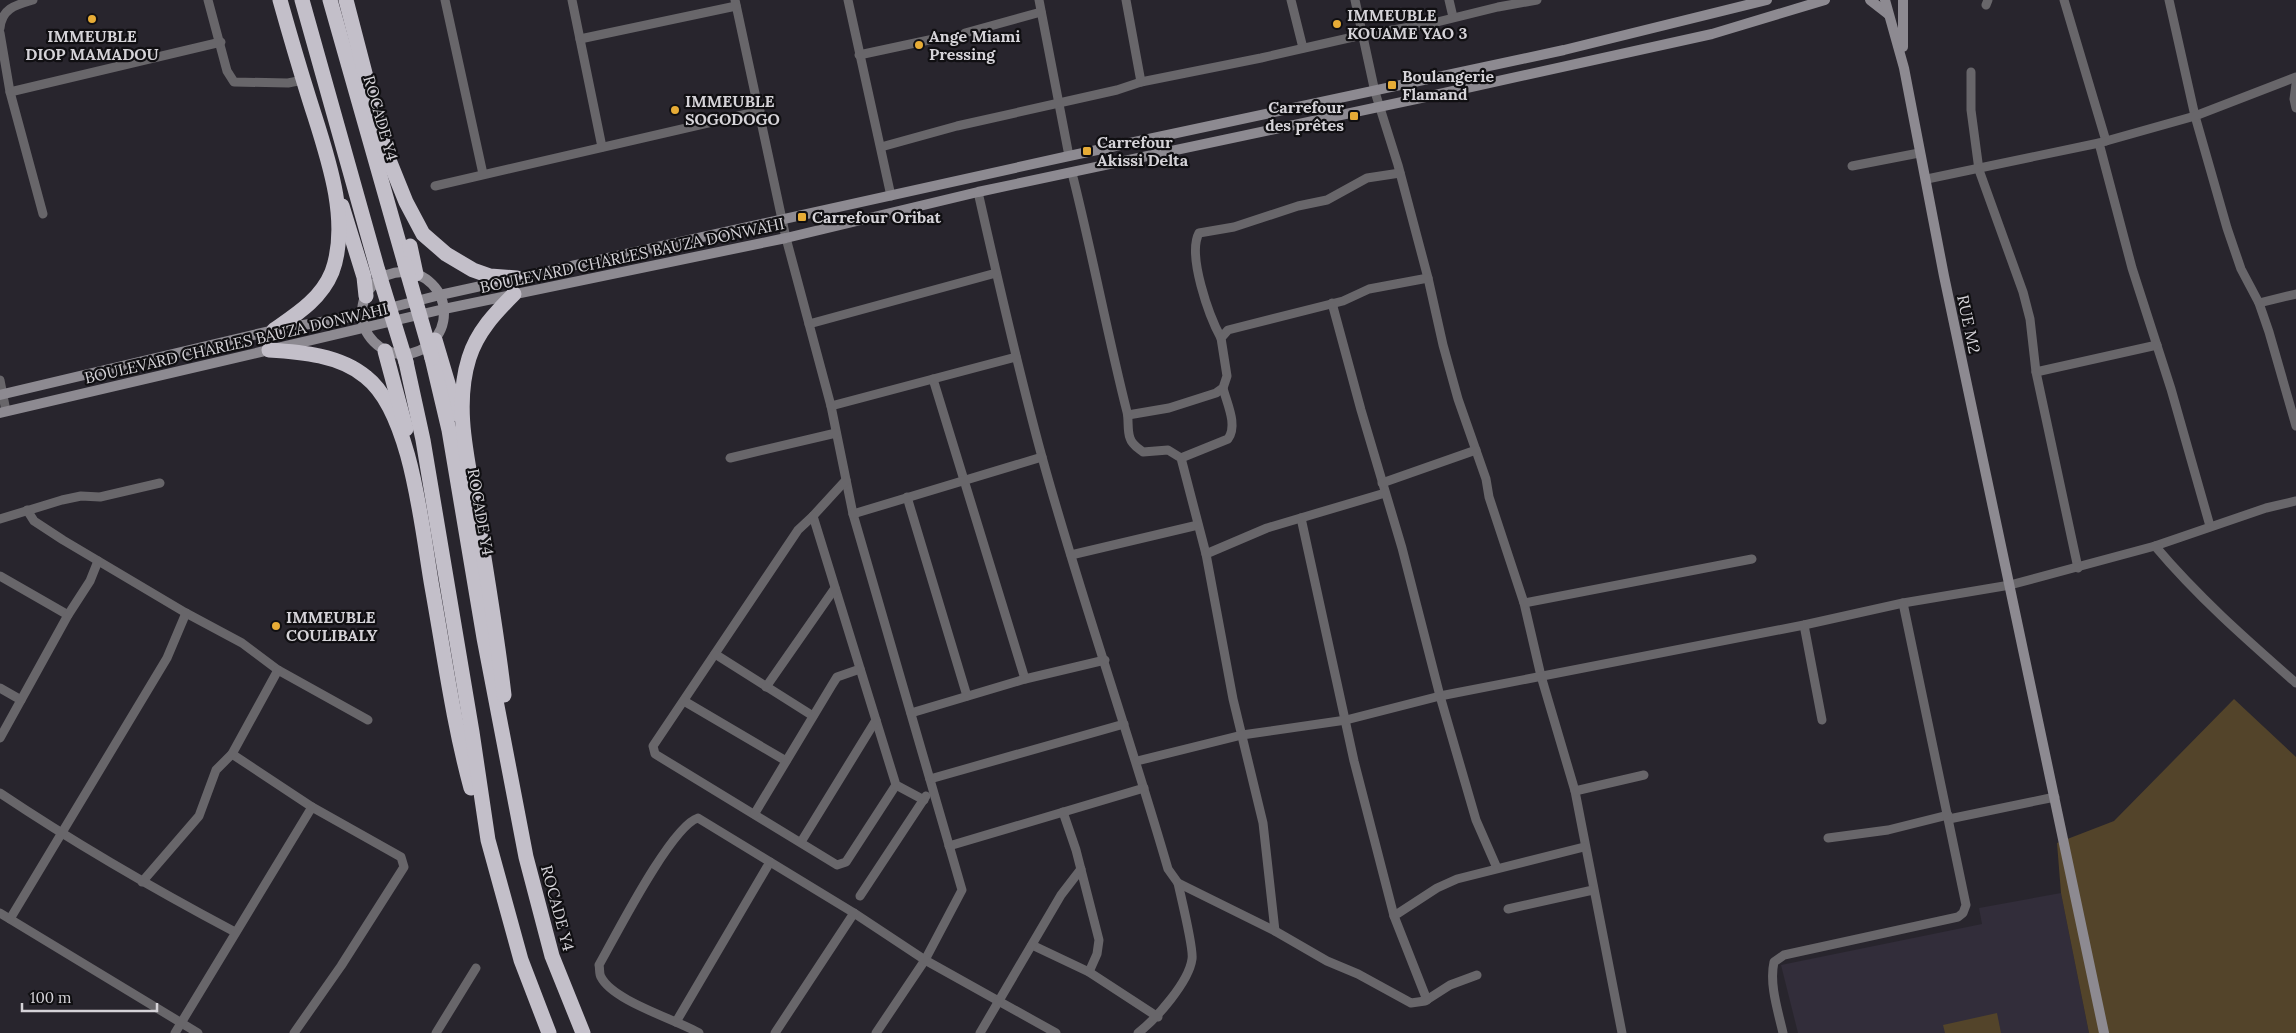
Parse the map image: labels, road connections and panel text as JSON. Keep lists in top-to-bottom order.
{
  "streets": {
    "highway": ["ROCADE Y4"],
    "main road": ["BOULEVARD CHARLES BAUZA DONWAHI", "RUE M2"]
  },
  "places": {
    "other": [
      "IMMEUBLE DIOP MAMADOU",
      "IMMEUBLE KOUAME YAO 3",
      "Ange Miami Pressing",
      "IMMEUBLE SOGODOGO",
      "IMMEUBLE COULIBALY"
    ],
    "transit": [
      "Boulangerie Flamand",
      "Carrefour des prêtes",
      "Carrefour Akissi Delta",
      "Carrefour Oribat"
    ]
  },
  "scale_bar": "100 m"
}
